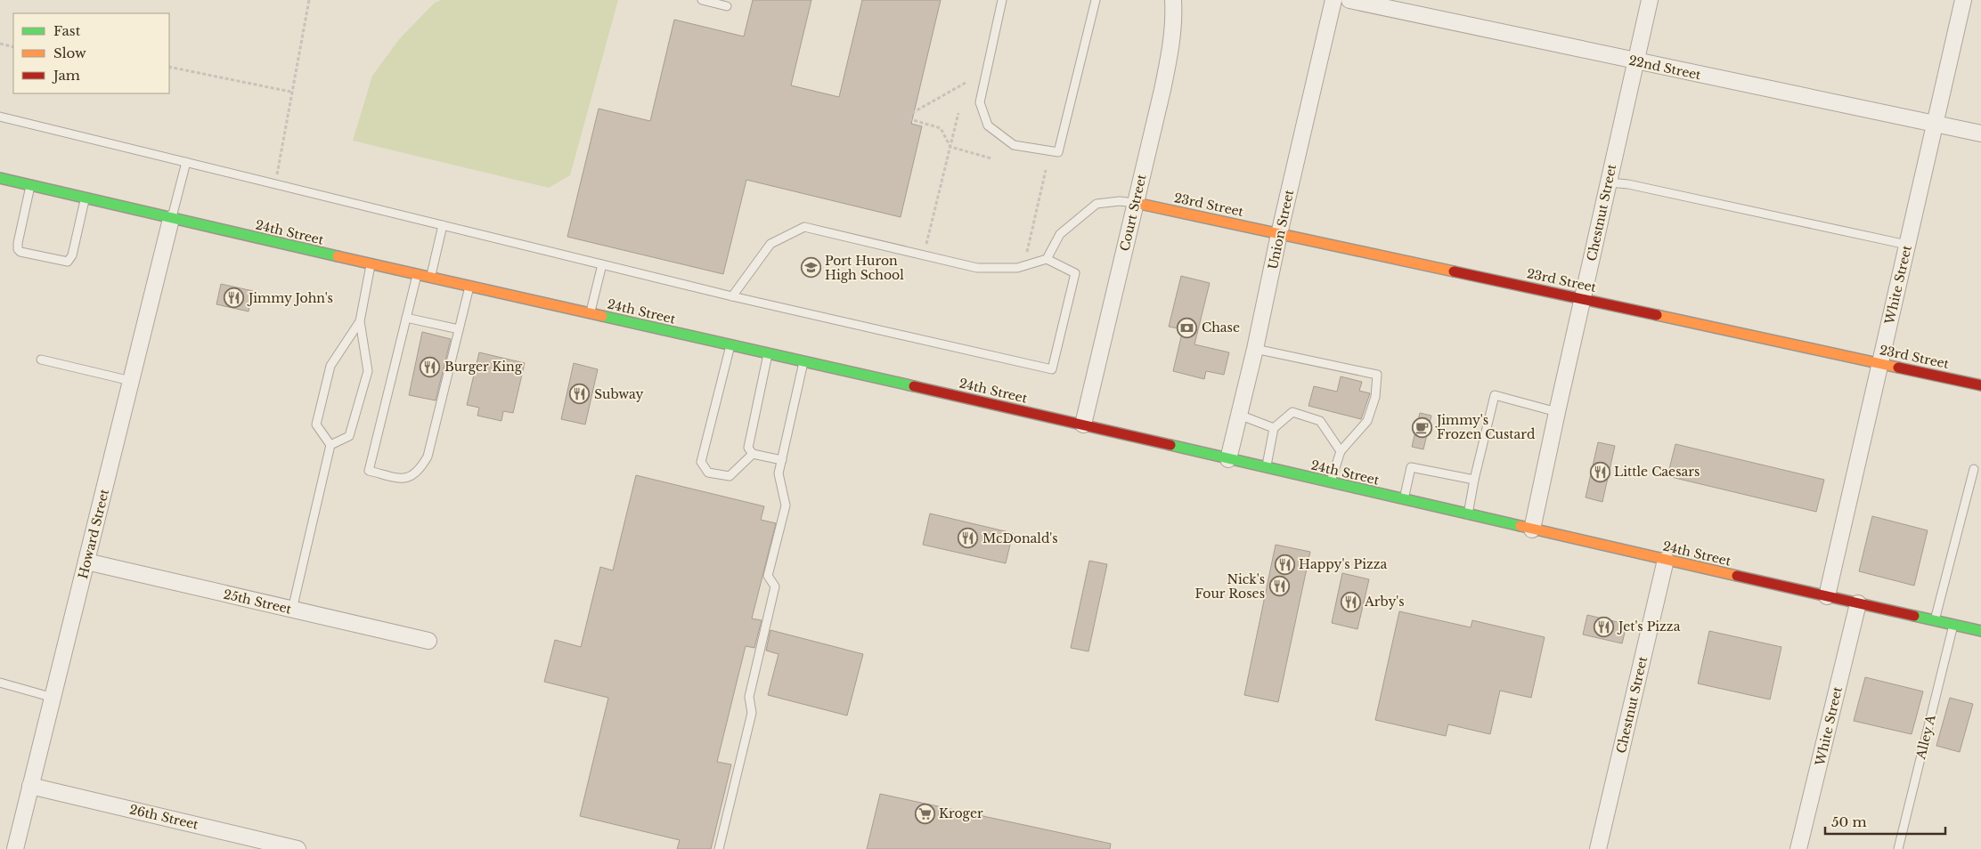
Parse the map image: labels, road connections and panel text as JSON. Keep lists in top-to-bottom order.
{
  "streets": {
    "street": [
      "22nd Street",
      "23rd Street",
      "Court Street",
      "Chestnut Street",
      "Union Street",
      "24th Street",
      "White Street",
      "Howard Street",
      "25th Street",
      "26th Street"
    ],
    "lane": ["Alley A"]
  },
  "crossings": [
    ["22nd Street", "Chestnut Street"],
    ["22nd Street", "White Street"],
    ["23rd Street", "Court Street"],
    ["23rd Street", "Chestnut Street"],
    ["23rd Street", "Union Street"],
    ["23rd Street", "White Street"],
    ["Court Street", "24th Street"],
    ["Chestnut Street", "24th Street"],
    ["Union Street", "24th Street"],
    ["24th Street", "White Street"],
    ["24th Street", "Howard Street"],
    ["24th Street", "Alley A"],
    ["Howard Street", "25th Street"],
    ["Howard Street", "26th Street"]
  ],
  "places": {
    "school or university": ["Port Huron High School"],
    "restaurant": [
      "Jimmy John's",
      "Burger King",
      "Subway",
      "Little Caesars",
      "McDonald's",
      "Happy's Pizza",
      "Nick's Four Roses",
      "Arby's",
      "Jet's Pizza"
    ],
    "bank": ["Chase"],
    "cafe": ["Jimmy's Frozen Custard"],
    "supermarket": ["Kroger"]
  },
  "legend": ["Fast", "Slow", "Jam"],
  "scale_bar": "50 m"
}
